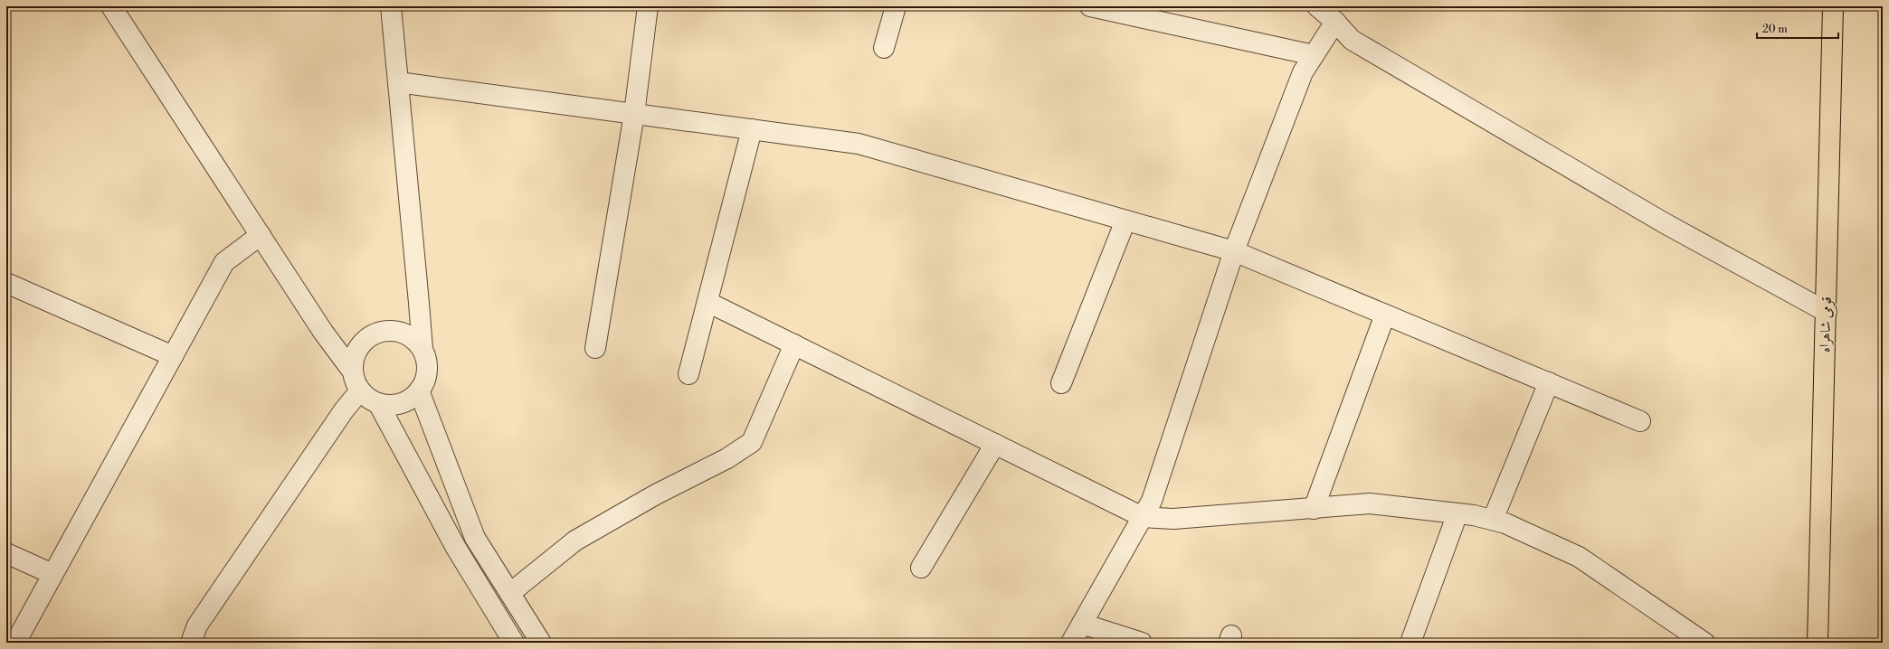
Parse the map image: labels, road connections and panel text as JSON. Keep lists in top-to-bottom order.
{
  "streets": {
    "highway": ["قومی شاہراہ"]
  },
  "scale_bar": "20 m"
}
